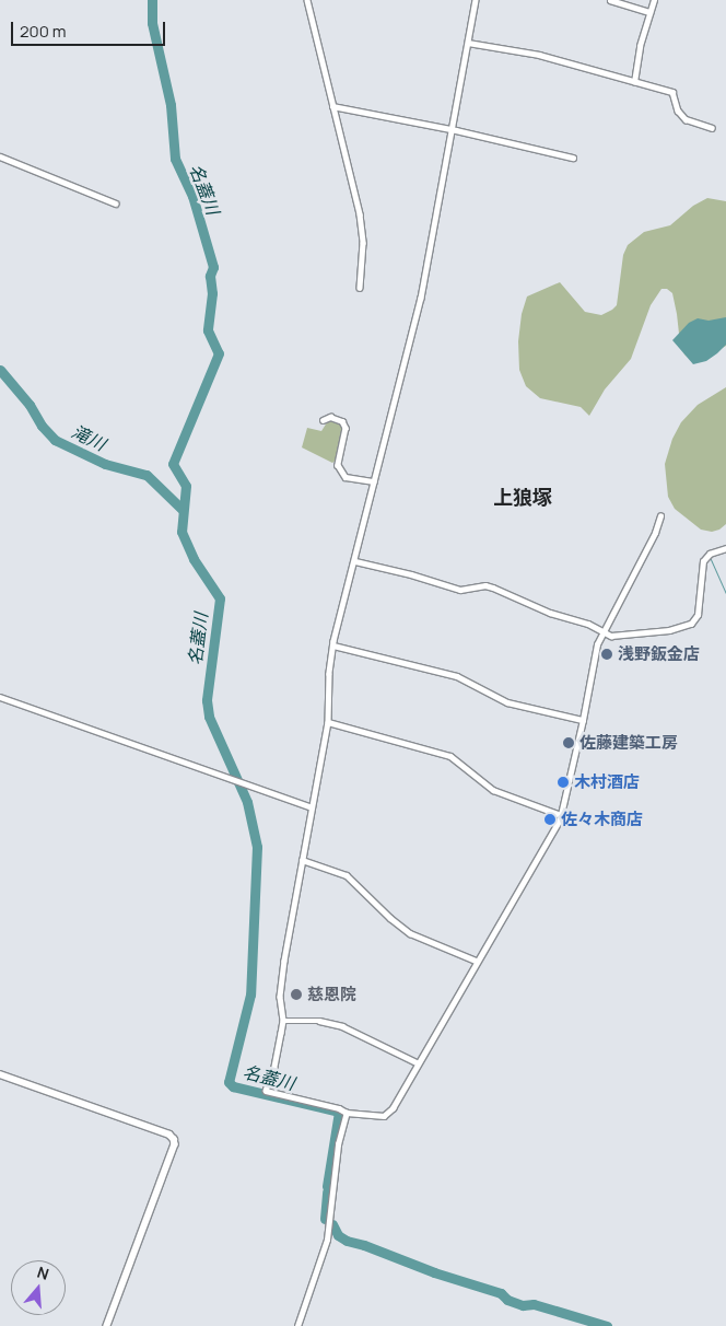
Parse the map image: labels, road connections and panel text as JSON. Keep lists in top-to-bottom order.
{
  "districts": ["上狼塚"],
  "water": ["名蓋川", "滝川"],
  "places": [
    "浅野鈑金店",
    "佐藤建築工房",
    "木村酒店",
    "佐々木商店",
    "慈恩院"
  ],
  "scale_bar": "200 m",
  "north": "top"
}
